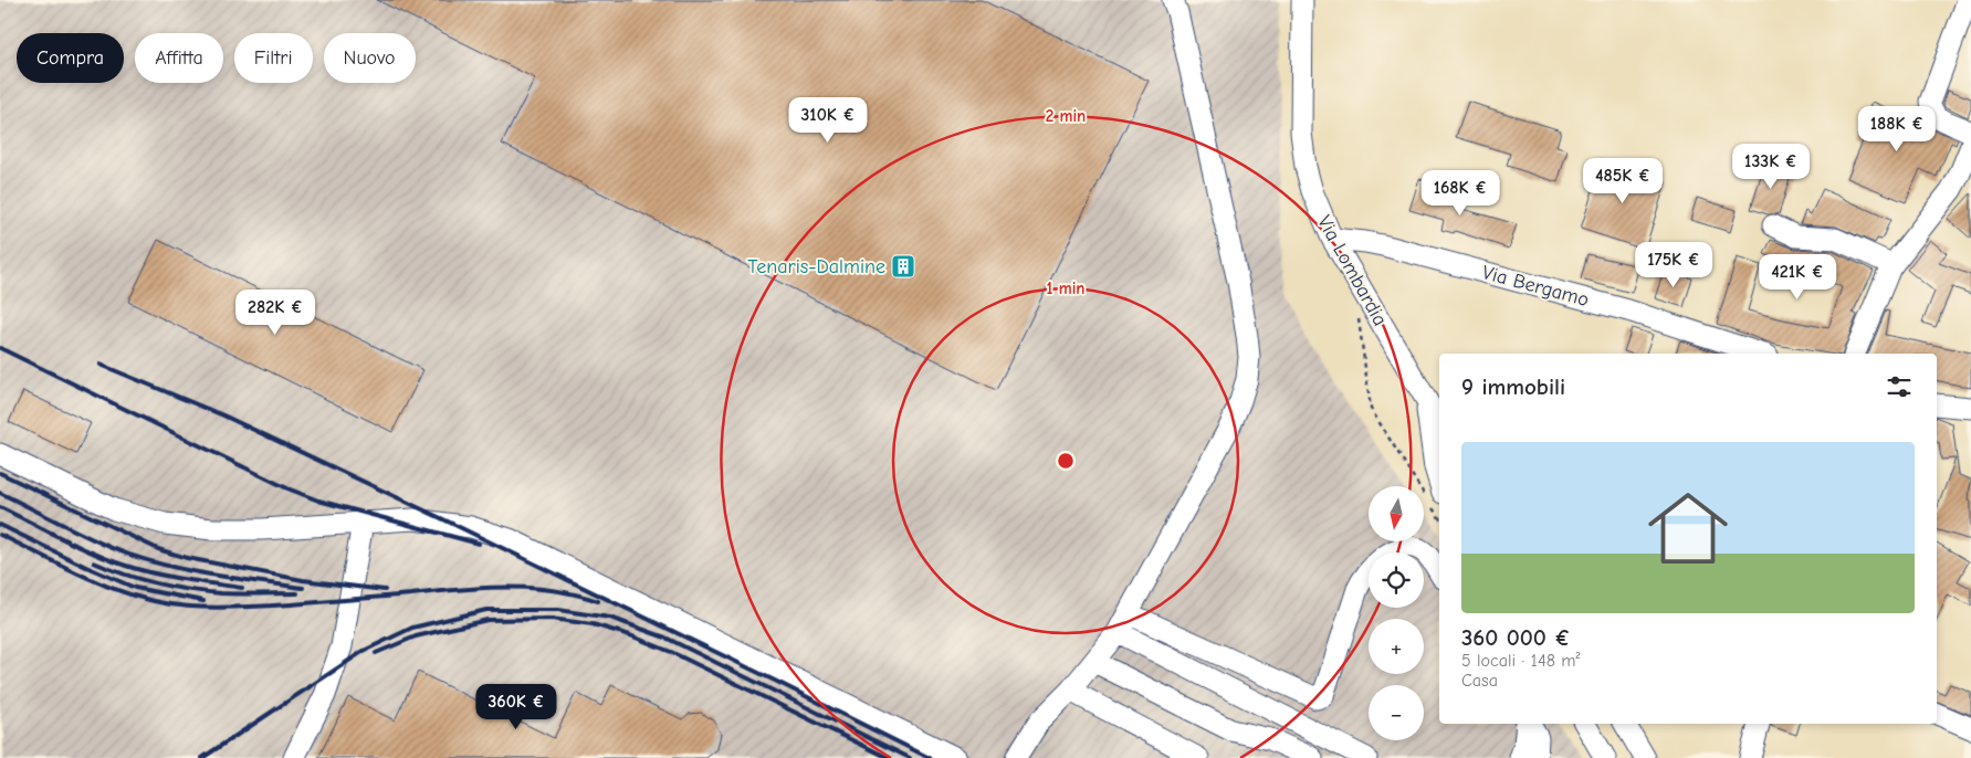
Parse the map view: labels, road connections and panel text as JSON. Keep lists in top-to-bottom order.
{
  "streets": {
    "street": ["Via Lombardia", "Via Bergamo"]
  },
  "crossings": [
    ["Via Lombardia", "Via Bergamo"]
  ],
  "places": {
    "building": ["Tenaris-Dalmine"]
  },
  "north": "bottom",
  "page": {
    "chip": [
      "Compra",
      "Affitta",
      "Filtri",
      "Nuovo"
    ],
    "price": [
      "310K €",
      "188K €",
      "133K €",
      "485K €",
      "168K €",
      "175K €",
      "421K €",
      "282K €",
      "360K €"
    ],
    "heading": "9 immobili",
    "list": [
      {
        "name": "360 000 €",
        "note": "5 locali · 148 m² · Casa"
      }
    ],
    "map_buttons": ["+", "−"]
  },
  "rings": ["2 min", "1 min"]
}
